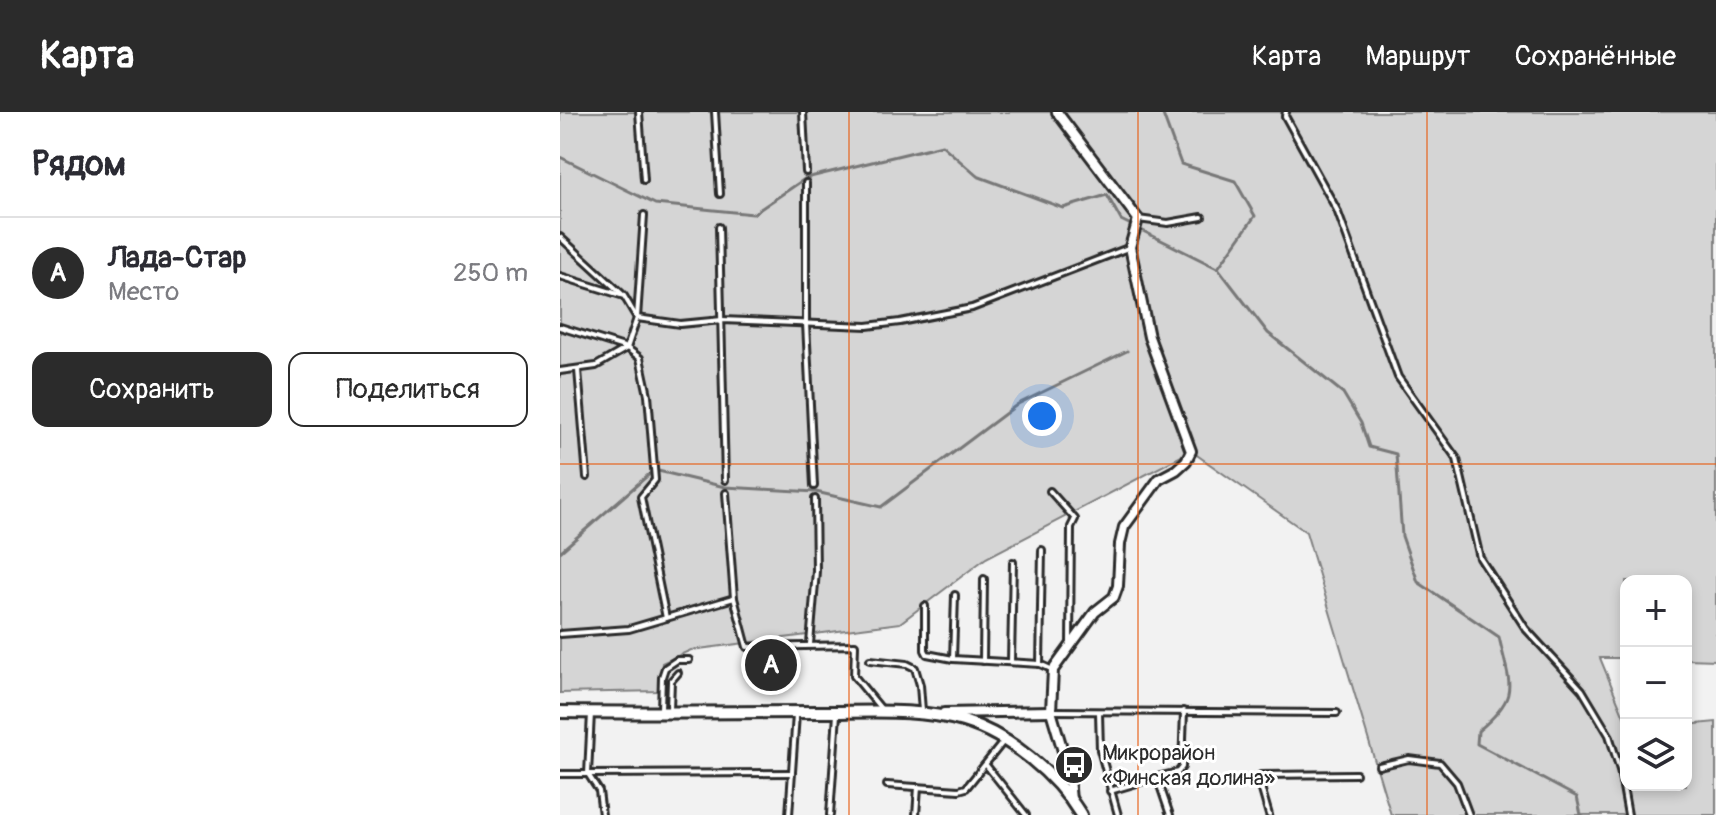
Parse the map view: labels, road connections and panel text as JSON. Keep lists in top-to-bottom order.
{
  "places": {
    "bus stop": ["Микрорайон «Финская долина»"]
  },
  "page": {
    "header": "Карта",
    "nav": ["Карта", "Маршрут", "Сохранённые"],
    "heading": "Рядом",
    "list": [
      {
        "mark": "A",
        "name": "Лада-Стар",
        "note": "Место",
        "value": "250 m"
      }
    ],
    "buttons": ["Сохранить", "Поделиться"],
    "map_buttons": ["+", "−"],
    "pins": "A"
  }
}
